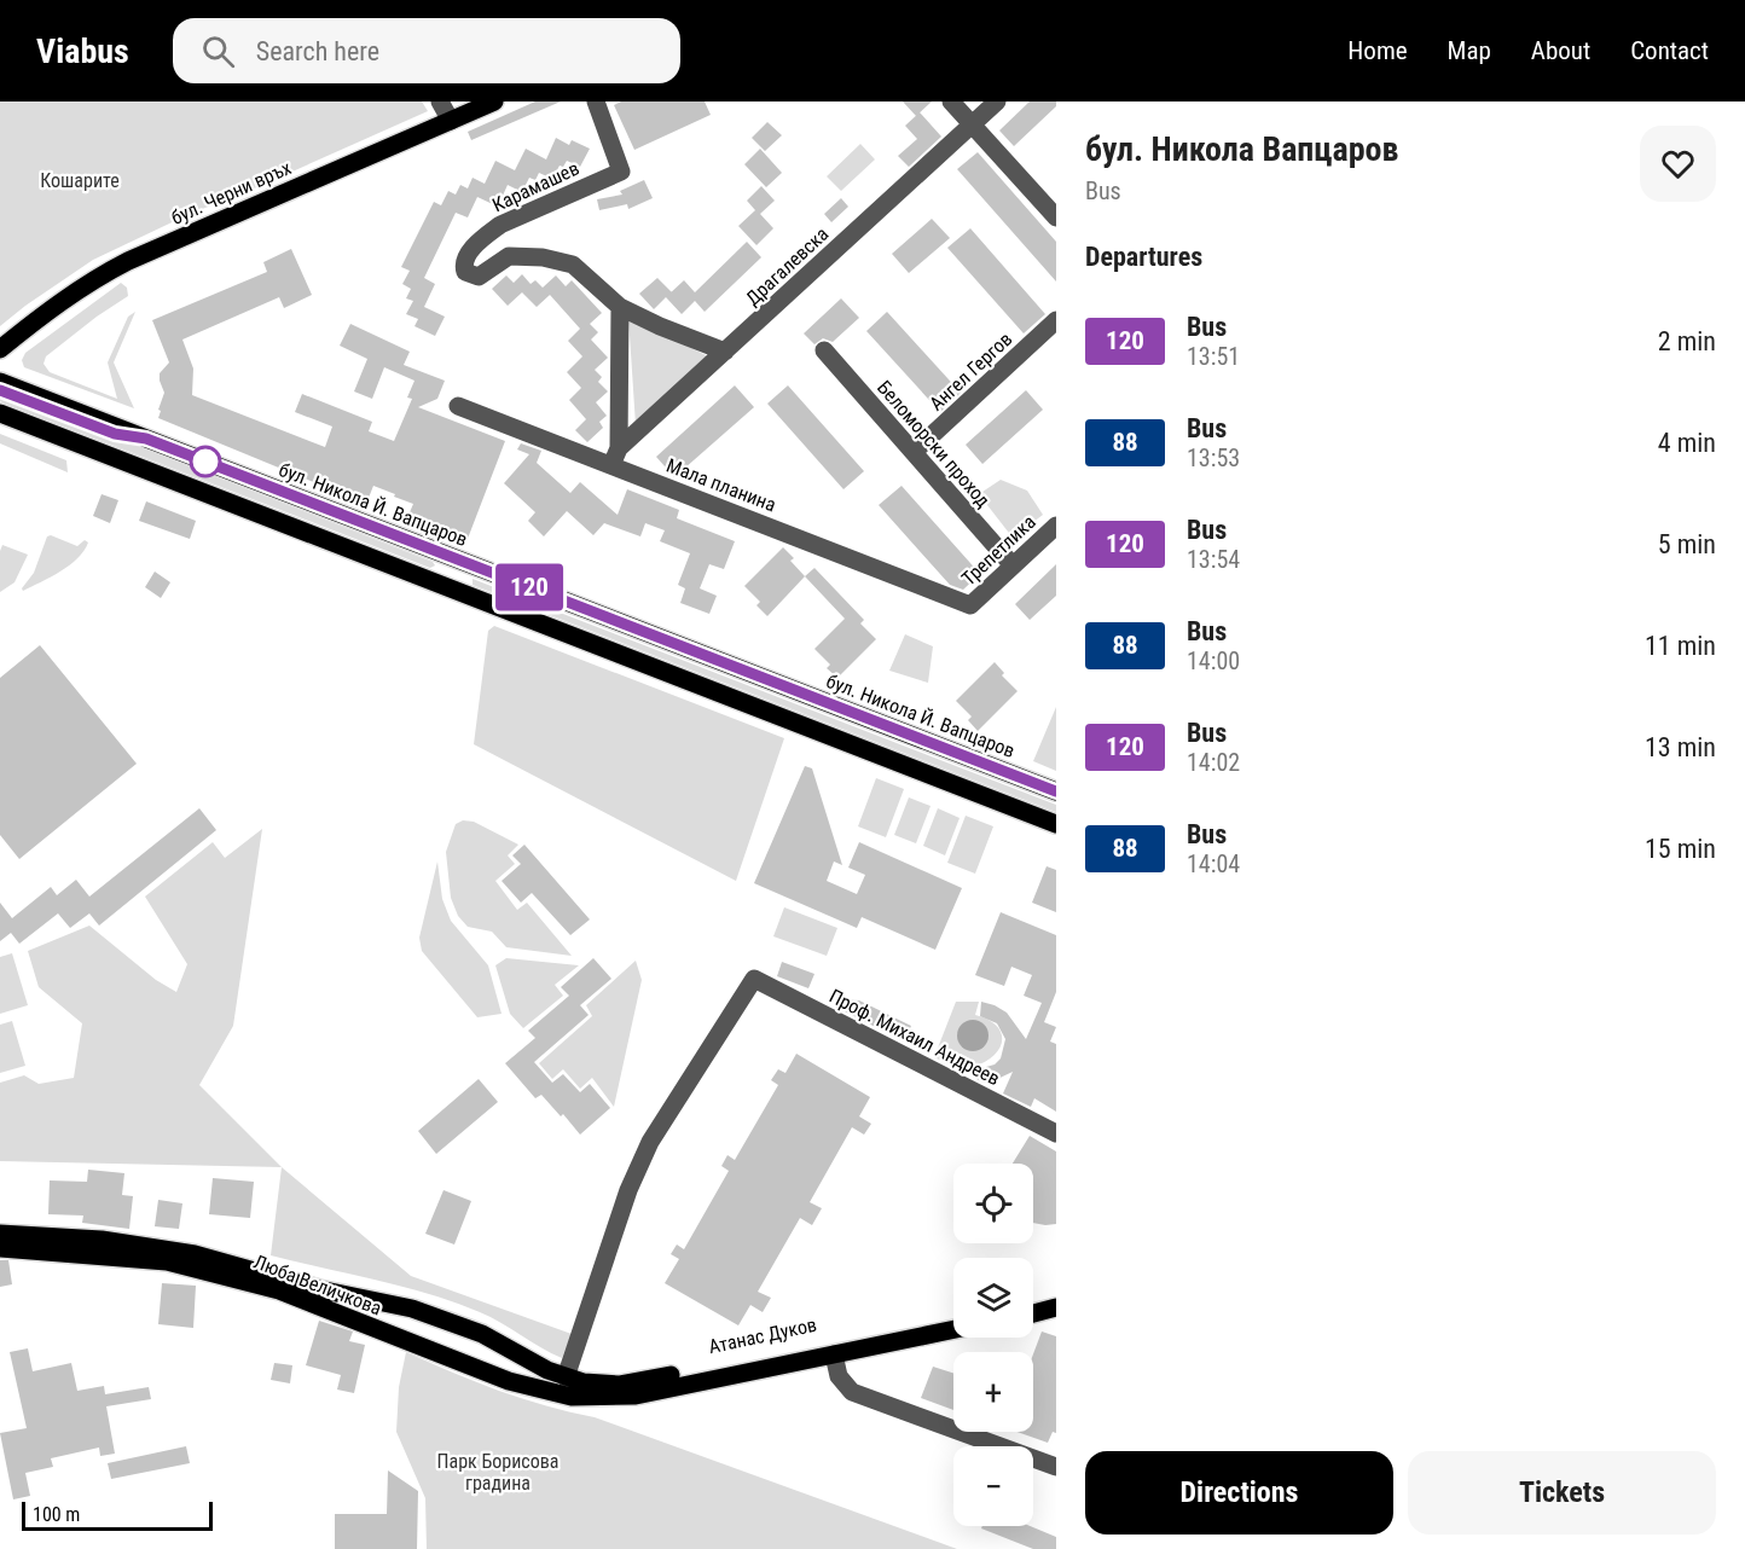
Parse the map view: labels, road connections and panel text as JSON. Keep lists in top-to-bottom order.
{
  "streets": {
    "main road": [
      "бул. Черни връх",
      "бул. Никола Й. Вапцаров",
      "Люба Величкова",
      "Атанас Дуков"
    ],
    "street": [
      "Карамашев",
      "Драгалевска",
      "Ангел Гергов",
      "Беломорски проход",
      "Мала планина",
      "Трепетлика",
      "Проф. Михаил Андреев"
    ]
  },
  "crossings": [
    ["Карамашев", "Драгалевска"],
    ["Драгалевска", "Мала планина"],
    ["Ангел Гергов", "Беломорски проход"],
    ["Беломорски проход", "Трепетлика"],
    ["Мала планина", "Трепетлика"],
    ["Проф. Михаил Андреев", "Люба Величкова"],
    ["Проф. Михаил Андреев", "Атанас Дуков"],
    ["Люба Величкова", "Атанас Дуков"]
  ],
  "parks": ["Кошарите", "Парк Борисова градина"],
  "lines": ["bus line 120"],
  "scale_bar": "100 m",
  "page": {
    "header": "Viabus",
    "search": "Search here",
    "nav": [
      "Home",
      "Map",
      "About",
      "Contact"
    ],
    "on_map": "120",
    "heading": [
      ["бул. Никола Вапцаров", "Bus"],
      "Departures"
    ],
    "list": [
      {
        "mark": "120",
        "name": "Bus",
        "note": "13:51",
        "value": "2 min"
      },
      {
        "mark": "88",
        "name": "Bus",
        "note": "13:53",
        "value": "4 min"
      },
      {
        "mark": "120",
        "name": "Bus",
        "note": "13:54",
        "value": "5 min"
      },
      {
        "mark": "88",
        "name": "Bus",
        "note": "14:00",
        "value": "11 min"
      },
      {
        "mark": "120",
        "name": "Bus",
        "note": "14:02",
        "value": "13 min"
      },
      {
        "mark": "88",
        "name": "Bus",
        "note": "14:04",
        "value": "15 min"
      }
    ],
    "map_buttons": ["+", "−"],
    "buttons": ["Directions", "Tickets"],
    "scale": "100 m"
  }
}
